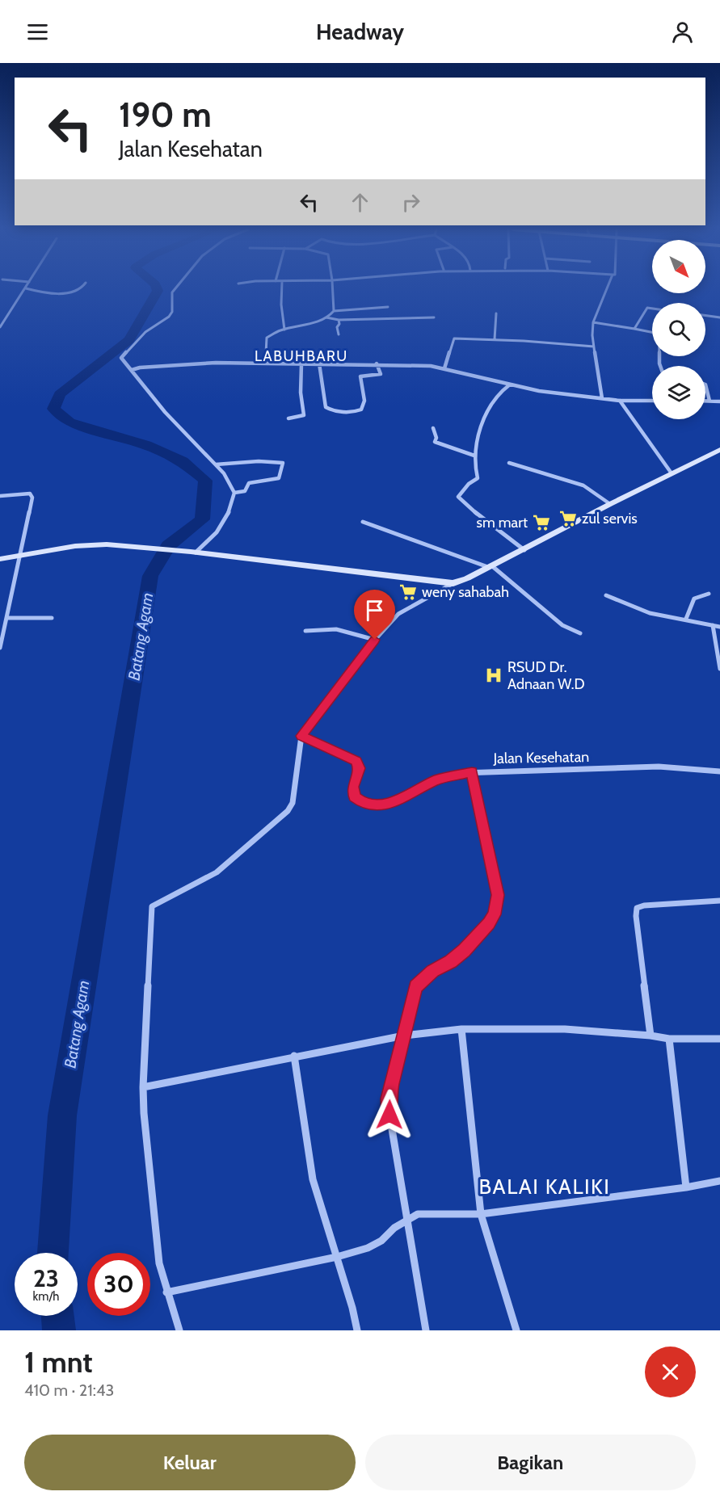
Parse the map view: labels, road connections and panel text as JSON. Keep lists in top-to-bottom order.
{
  "streets": {
    "street": ["Jalan Kesehatan"]
  },
  "districts": ["LABUHBARU", "BALAI KALIKI"],
  "water": ["Batang Agam"],
  "places": {
    "supermarket": ["zul servis", "sm mart", "weny sahabah"],
    "hospital": ["RSUD Dr. Adnaan W.D"]
  },
  "north": "bottom right",
  "page": {
    "header": "Headway",
    "turn": ["190 m", "Jalan Kesehatan"],
    "speed": "23 km/h",
    "limit": "30",
    "heading": ["1 mnt", "410 m · 21:43"],
    "buttons": ["Keluar", "Bagikan"]
  }
}
